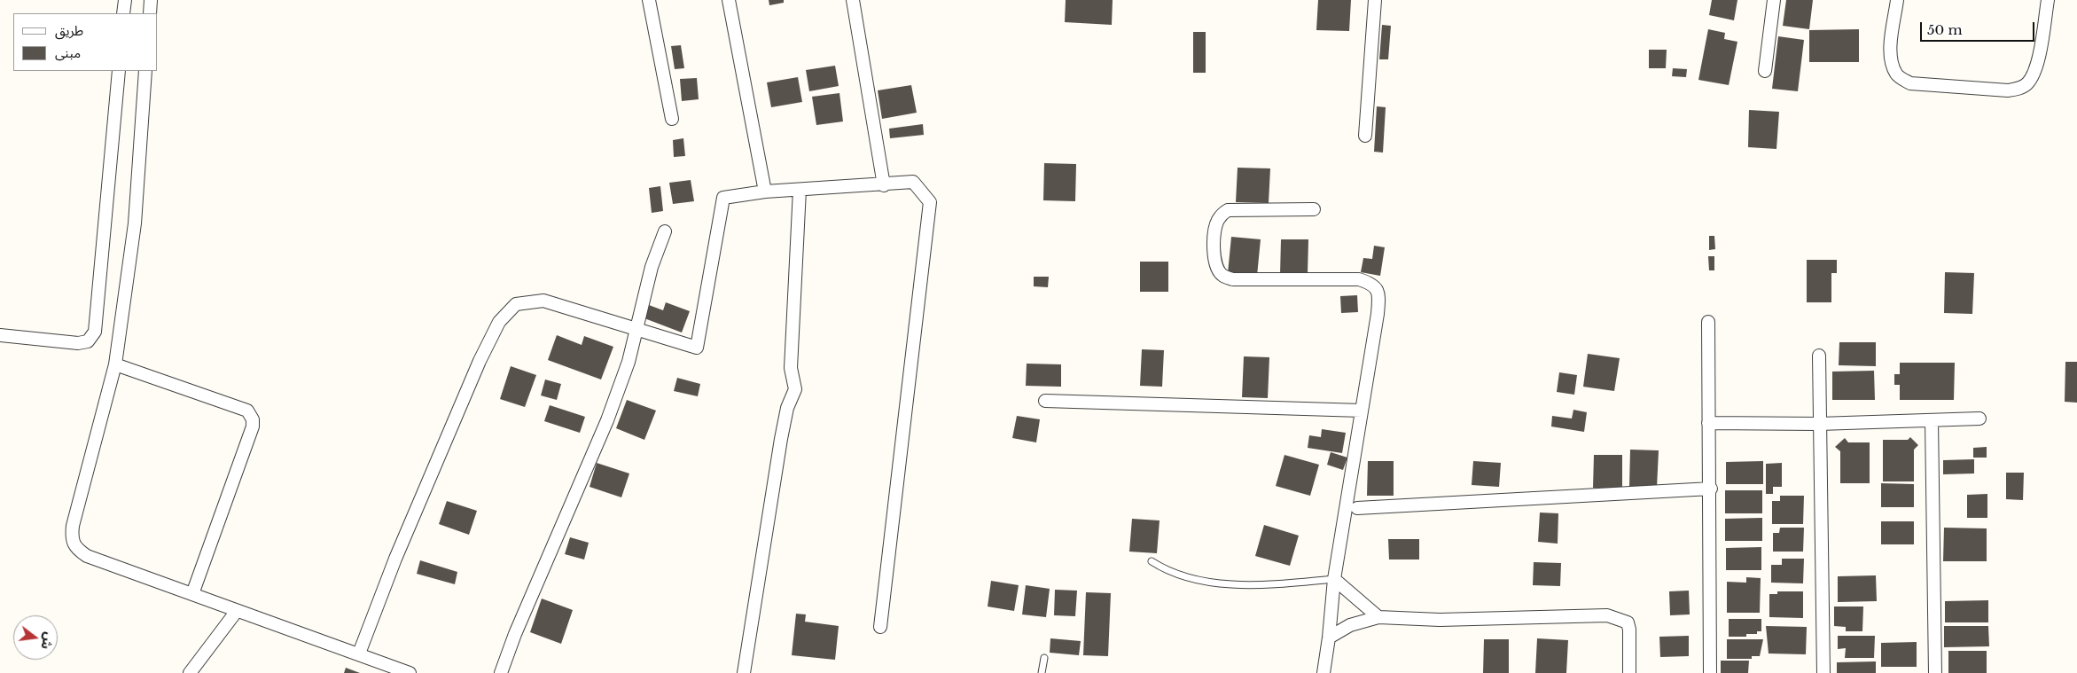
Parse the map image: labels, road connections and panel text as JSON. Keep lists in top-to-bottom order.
{
  "legend": ["طريق", "مبنى"],
  "scale_bar": "50 m",
  "north": "right"
}
